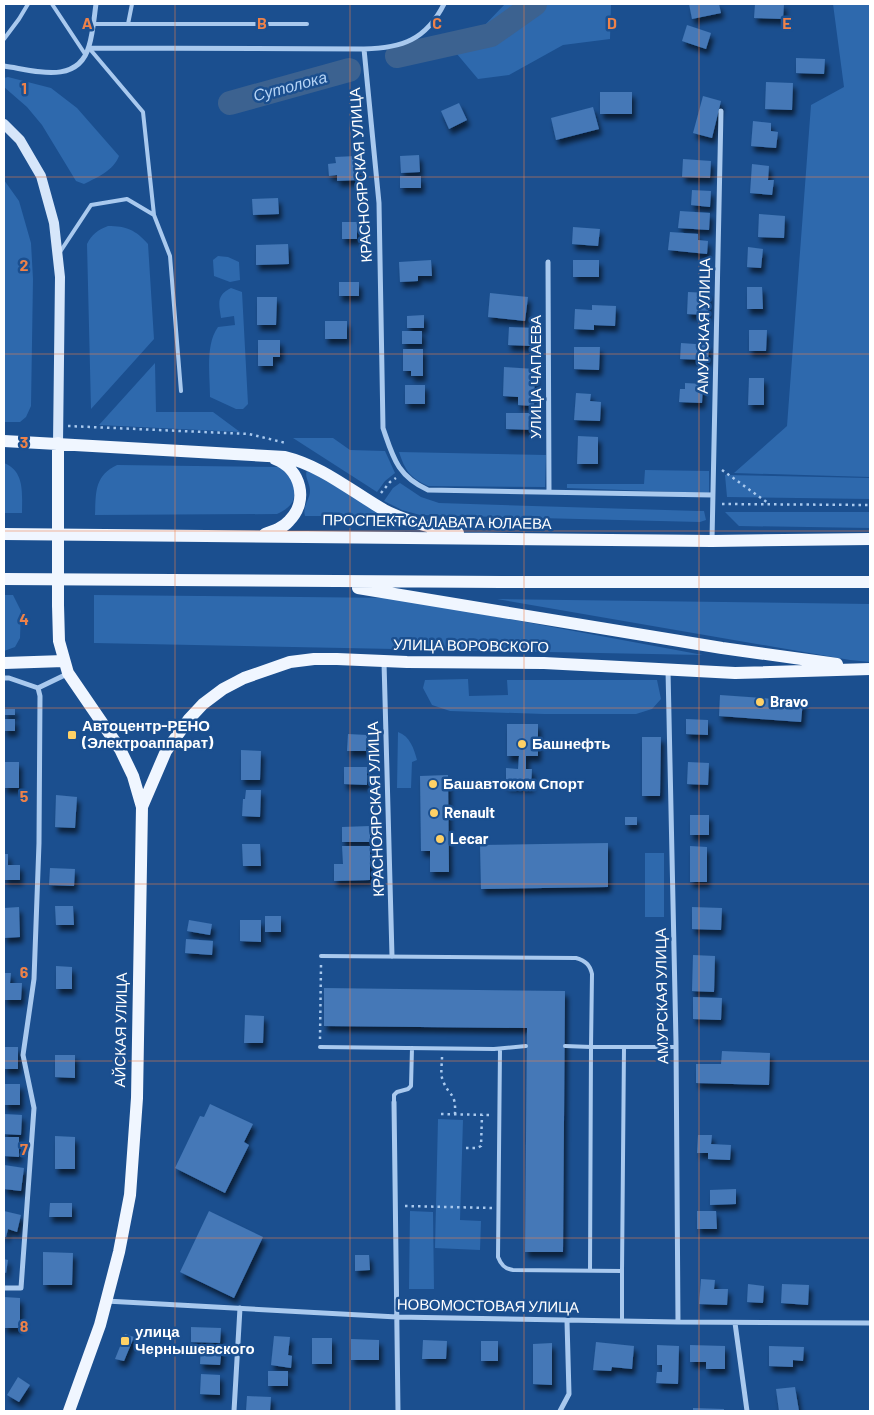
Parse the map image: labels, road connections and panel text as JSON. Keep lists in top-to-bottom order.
{
  "streets": {
    "main road": ["ПРОСПЕКТ САЛАВАТА ЮЛАЕВА", "УЛИЦА ВОРОВСКОГО", "АЙСКАЯ УЛИЦА"],
    "street": [
      "КРАСНОЯРСКАЯ УЛИЦА",
      "АМУРСКАЯ УЛИЦА",
      "УЛИЦА ЧАПАЕВА",
      "НОВОМОСТОВАЯ УЛИЦА"
    ]
  },
  "crossings": [
    ["КРАСНОЯРСКАЯ УЛИЦА", "АМУРСКАЯ УЛИЦА"],
    ["КРАСНОЯРСКАЯ УЛИЦА", "УЛИЦА ЧАПАЕВА"],
    ["КРАСНОЯРСКАЯ УЛИЦА", "УЛИЦА ВОРОВСКОГО"],
    ["АМУРСКАЯ УЛИЦА", "ПРОСПЕКТ САЛАВАТА ЮЛАЕВА"],
    ["АМУРСКАЯ УЛИЦА", "УЛИЦА ВОРОВСКОГО"],
    ["АМУРСКАЯ УЛИЦА", "НОВОМОСТОВАЯ УЛИЦА"],
    ["УЛИЦА ВОРОВСКОГО", "АЙСКАЯ УЛИЦА"],
    ["АЙСКАЯ УЛИЦА", "НОВОМОСТОВАЯ УЛИЦА"]
  ],
  "water": ["Сутолока"],
  "places": {
    "other": [
      "Bravo",
      "Башнефть",
      "Башавтоком Спорт",
      "Renault",
      "Lecar"
    ],
    "transit": ["Автоцентр-РЕНО (Электроаппарат)", "улица Чернышевского"]
  },
  "grid": {
    "columns": [
      "A",
      "B",
      "C",
      "D",
      "E"
    ],
    "rows": [
      "1",
      "2",
      "3",
      "4",
      "5",
      "6",
      "7",
      "8"
    ]
  }
}
